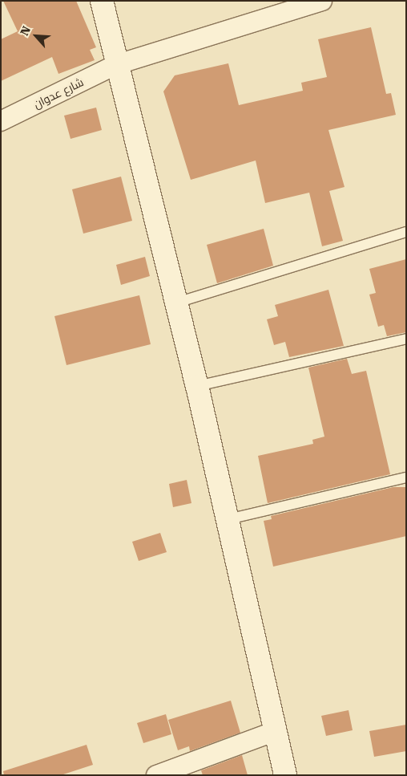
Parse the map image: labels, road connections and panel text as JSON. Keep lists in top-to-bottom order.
{
  "streets": {
    "street": ["شارع عدوان"]
  },
  "north": "top left"
}
